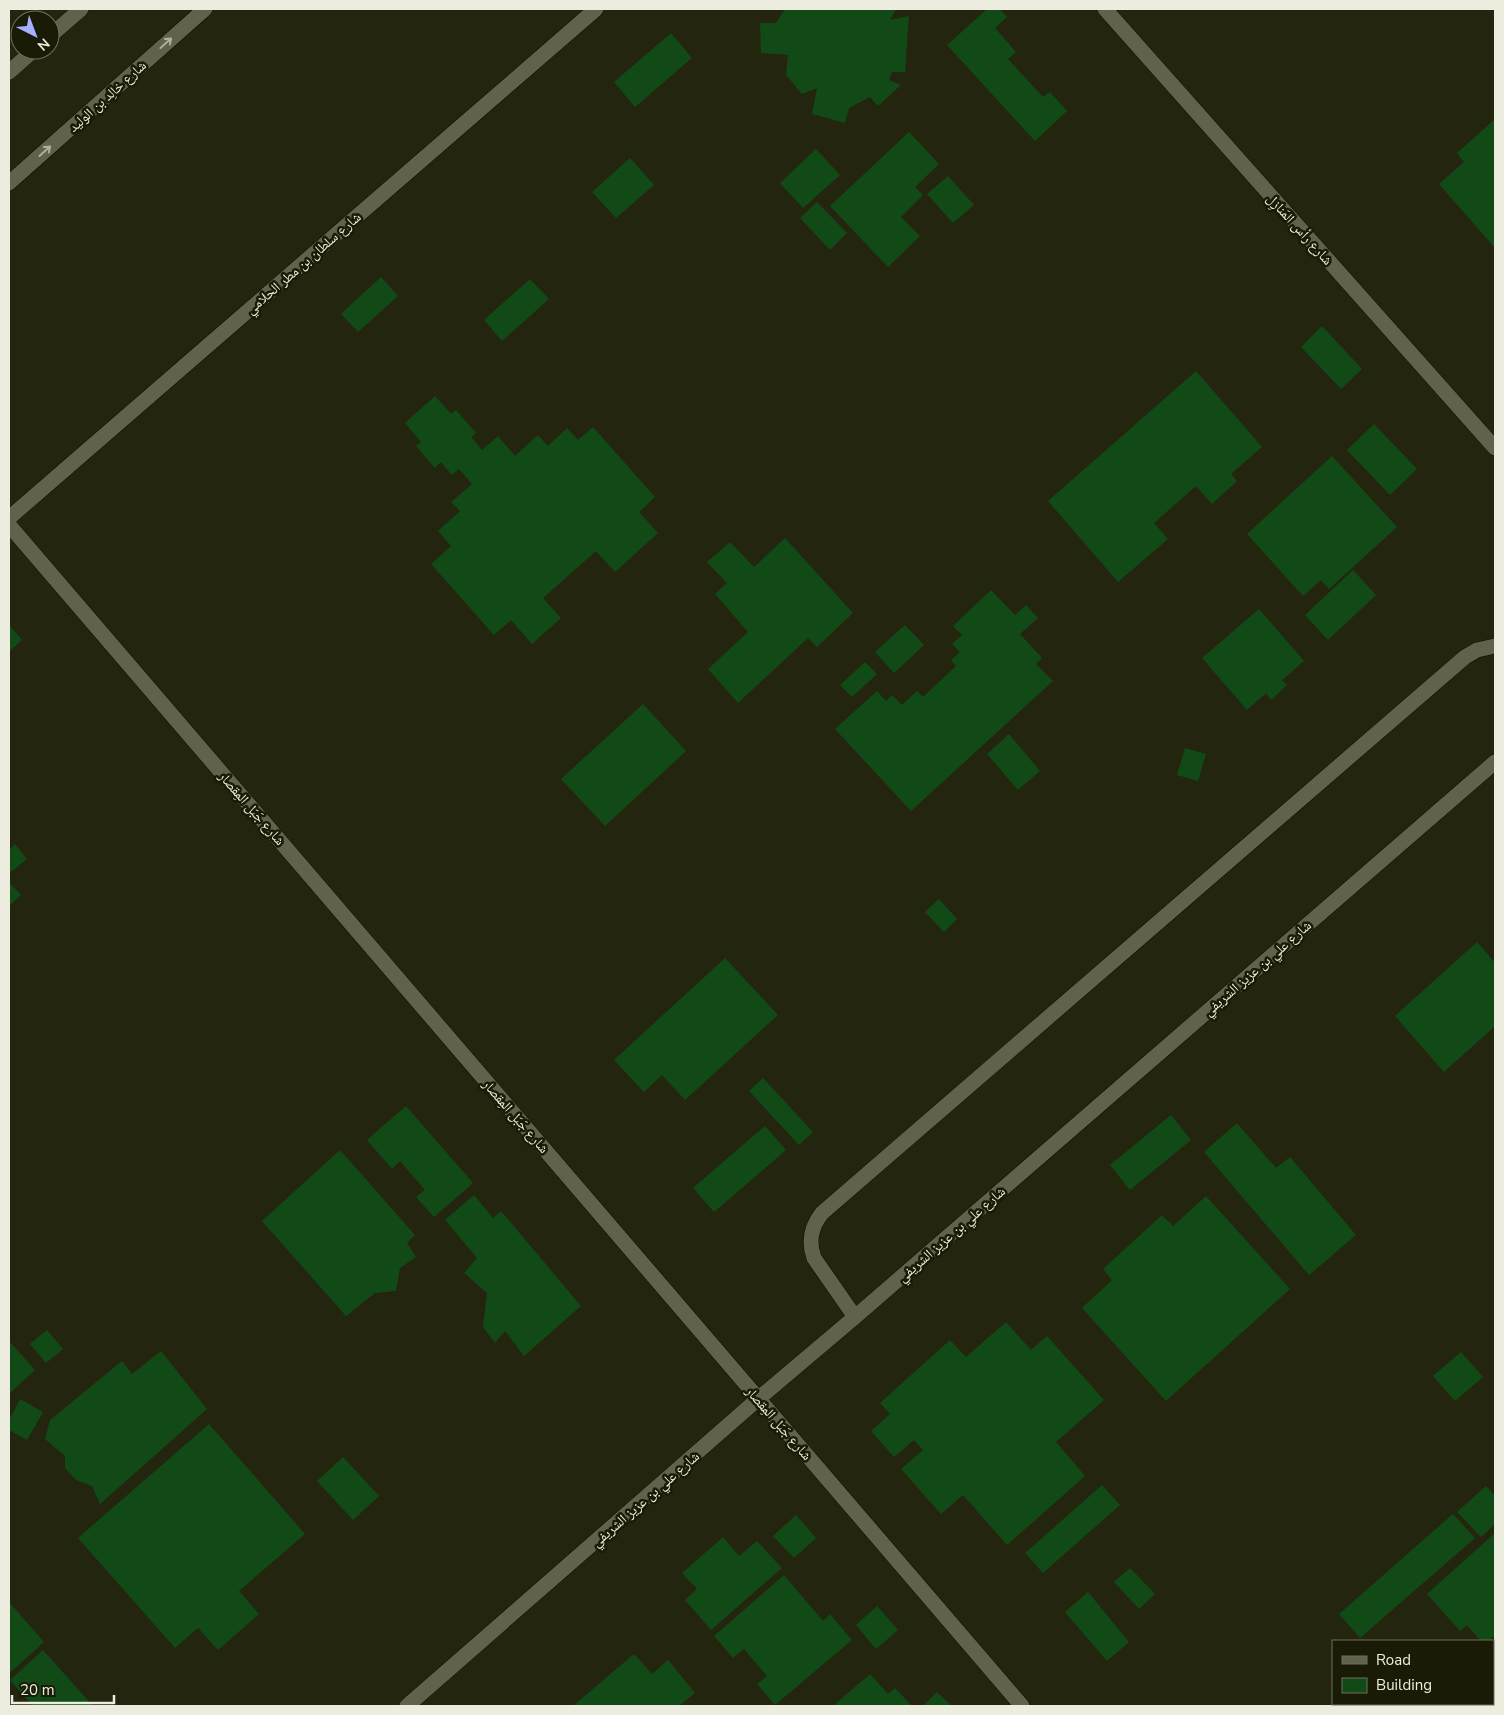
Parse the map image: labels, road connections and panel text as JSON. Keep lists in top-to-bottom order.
{
  "streets": {
    "street": [
      "شارع خالِد بن الوليد",
      "شارع رأس المَنازِل",
      "شارع سلطان بن مطر الحلامي",
      "شارع جَبَل المِقصار",
      "شارع علي بن عزيز الشريفي"
    ]
  },
  "crossings": [
    ["شارع جَبَل المِقصار", "شارع علي بن عزيز الشريفي"]
  ],
  "one_way": ["شارع خالِد بن الوليد"],
  "legend": ["Road", "Building"],
  "scale_bar": "20 m",
  "north": "bottom right"
}
